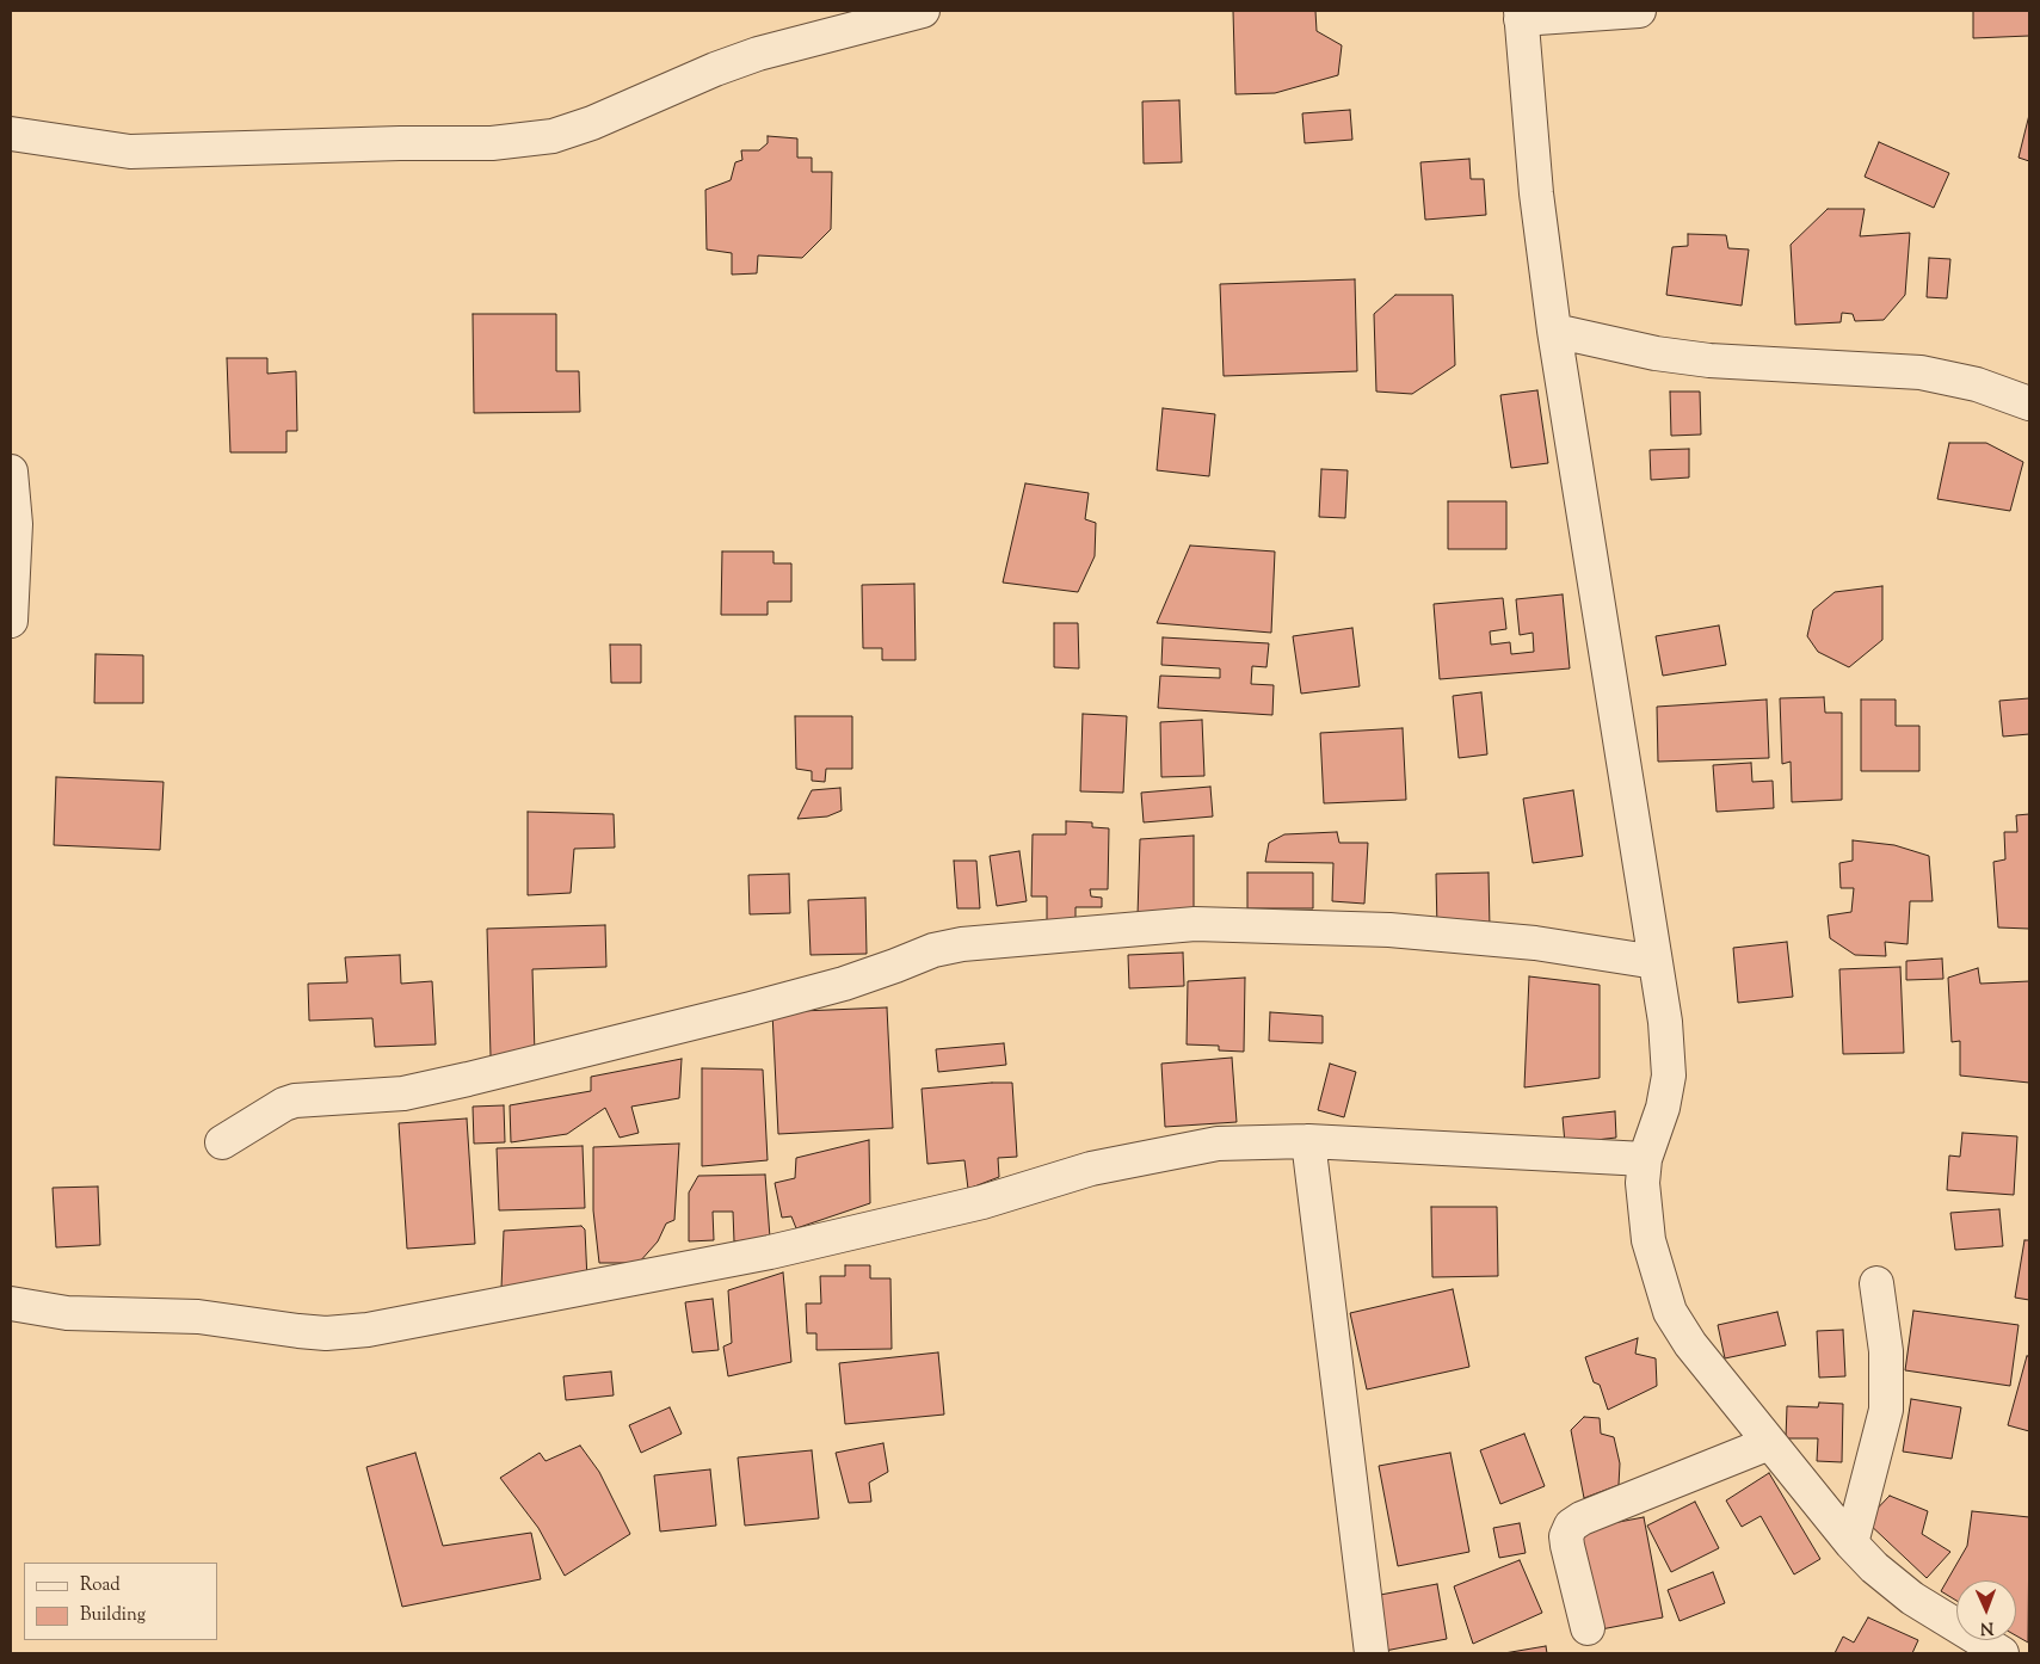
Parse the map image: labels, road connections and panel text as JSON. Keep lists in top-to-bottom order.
{
  "legend": ["Road", "Building"],
  "north": "bottom"
}
